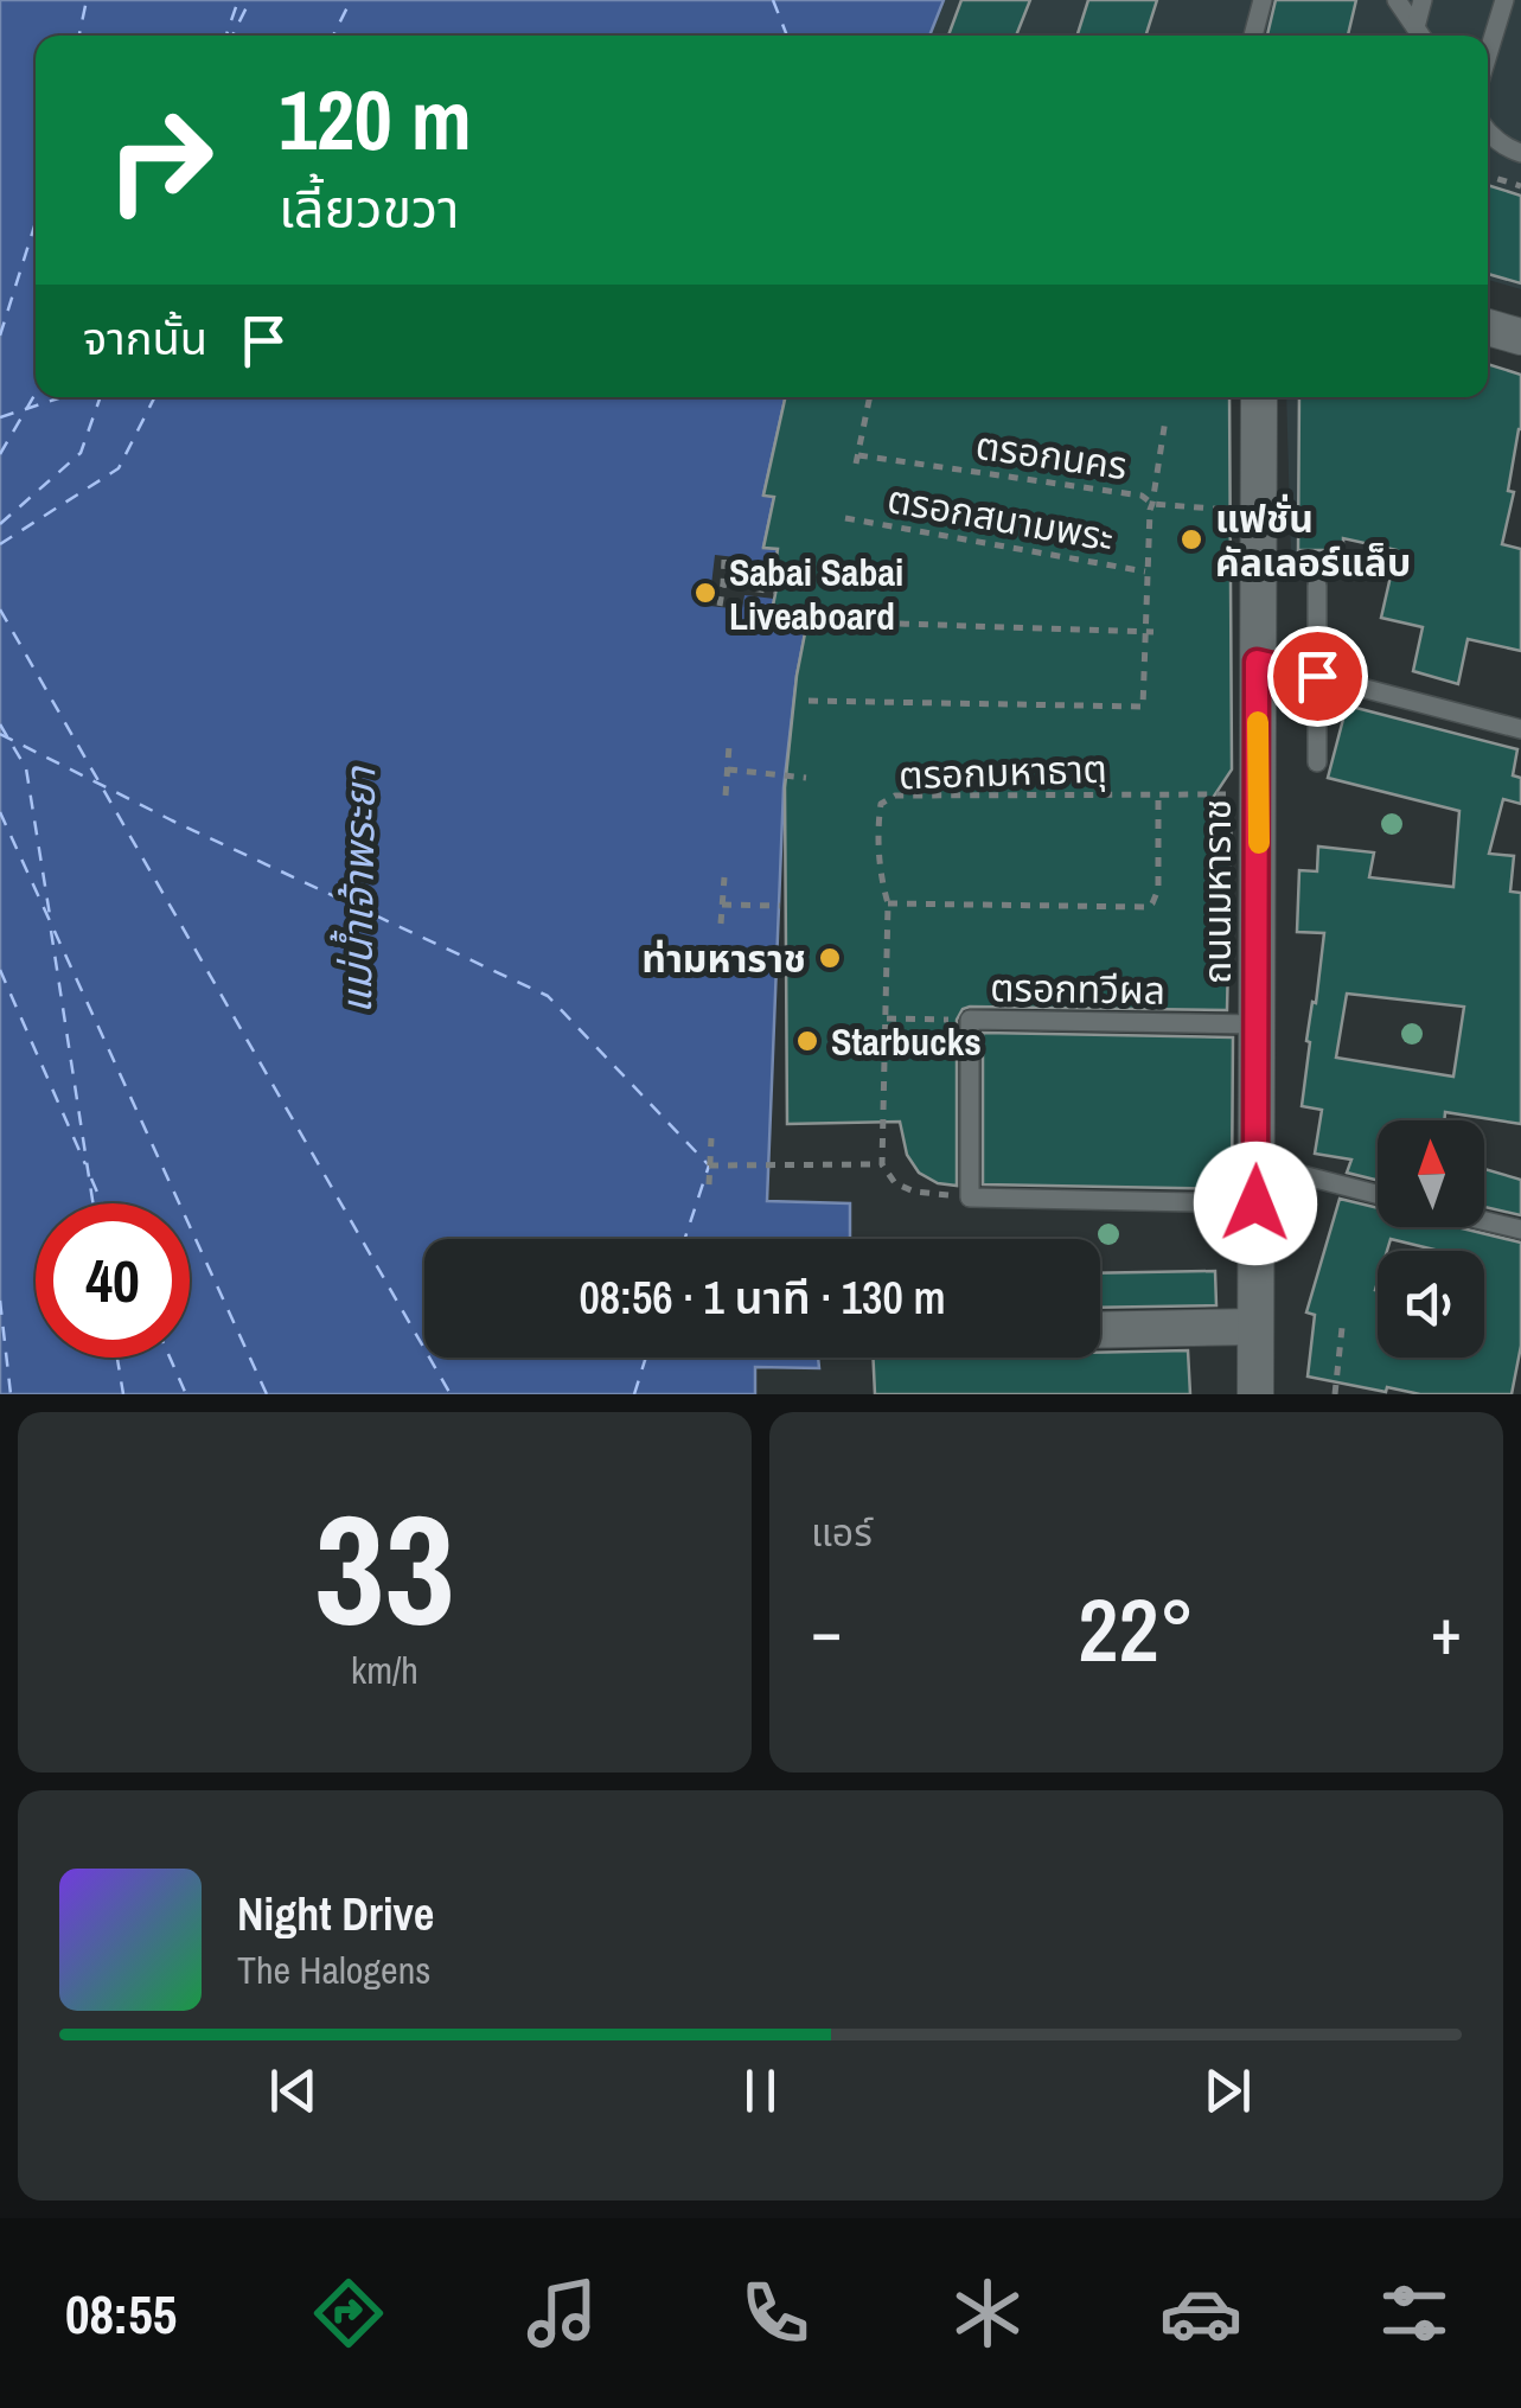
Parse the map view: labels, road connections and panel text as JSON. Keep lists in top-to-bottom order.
{
  "streets": {
    "street": ["ถนนมหาราช"],
    "lane": ["ตรอกทวีผล"],
    "path": ["ตรอกนคร", "ตรอกสนามพระ", "ตรอกมหาธาตุ"]
  },
  "crossings": [
    ["ตรอกมหาธาตุ", "ถนนมหาราช"],
    ["ตรอกมหาธาตุ", "ตรอกทวีผล"],
    ["ถนนมหาราช", "ตรอกทวีผล"]
  ],
  "water": ["แม่น้ำเจ้าพระยา"],
  "places": [
    "แฟชั่น คัลเลอร์แล็บ",
    "Sabai Sabai Liveaboard",
    "ท่ามหาราช",
    "Starbucks"
  ],
  "north": "top",
  "page": {
    "turn": ["120 m", "เลี้ยวขวา"],
    "then": "จากนั้น",
    "limit": "40",
    "trip": "08:56 · 1 นาที · 130 m",
    "tile": [
      ["33", "km/h"],
      "แอร์"
    ],
    "heat": ["−", "22°", "+"],
    "song": ["Night Drive", "The Halogens"],
    "tabs": "08:55"
  }
}
